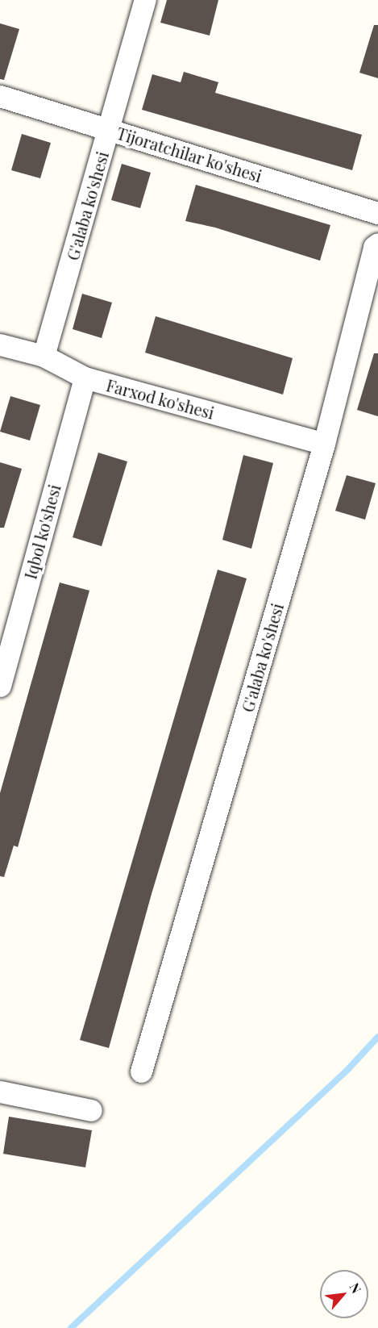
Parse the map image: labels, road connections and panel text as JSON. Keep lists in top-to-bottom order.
{
  "streets": {
    "street": [
      "Tijoratchilar ko'shesi",
      "G'alaba ko'shesi",
      "Farxod ko'shesi",
      "Iqbol ko'shesi"
    ]
  },
  "crossings": [
    ["Tijoratchilar ko'shesi", "G'alaba ko'shesi"],
    ["G'alaba ko'shesi", "Farxod ko'shesi"],
    ["Farxod ko'shesi", "Iqbol ko'shesi"]
  ],
  "north": "top right"
}
